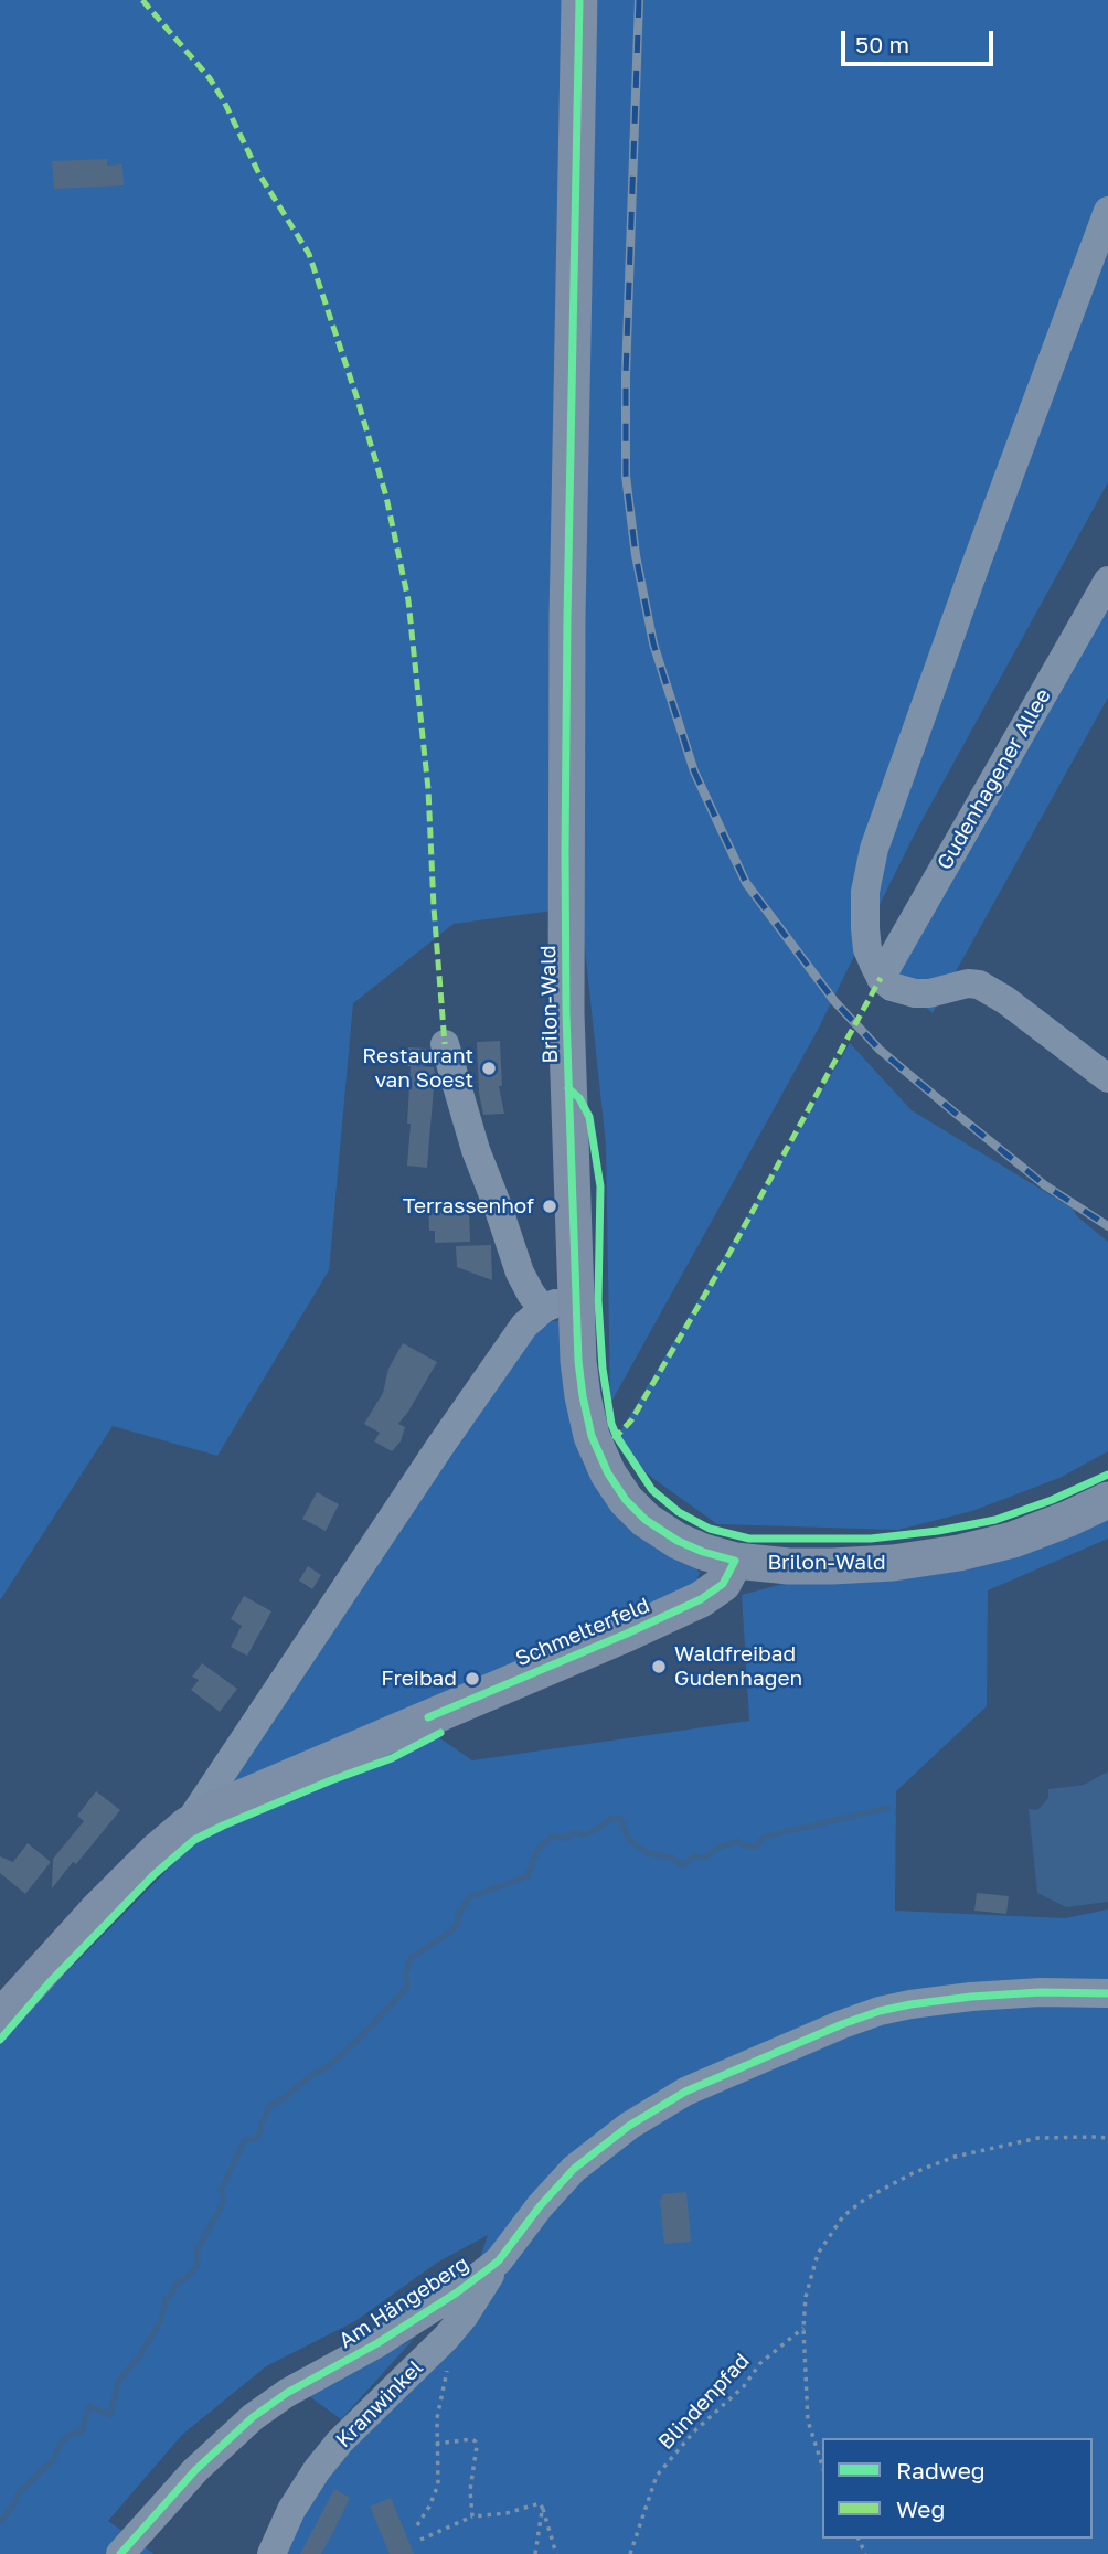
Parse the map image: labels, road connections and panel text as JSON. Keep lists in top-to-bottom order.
{
  "streets": {
    "main road": ["Brilon-Wald", "Schmelterfeld"],
    "street": ["Gudenhagener Allee", "Am Hängeberg", "Kranwinkel"],
    "path": ["Blindenpfad"]
  },
  "crossings": [
    ["Brilon-Wald", "Schmelterfeld"],
    ["Am Hängeberg", "Kranwinkel"]
  ],
  "places": [
    "Restaurant van Soest",
    "Terrassenhof",
    "Waldfreibad Gudenhagen",
    "Freibad"
  ],
  "legend": ["Radweg", "Weg"],
  "scale_bar": "50 m"
}
